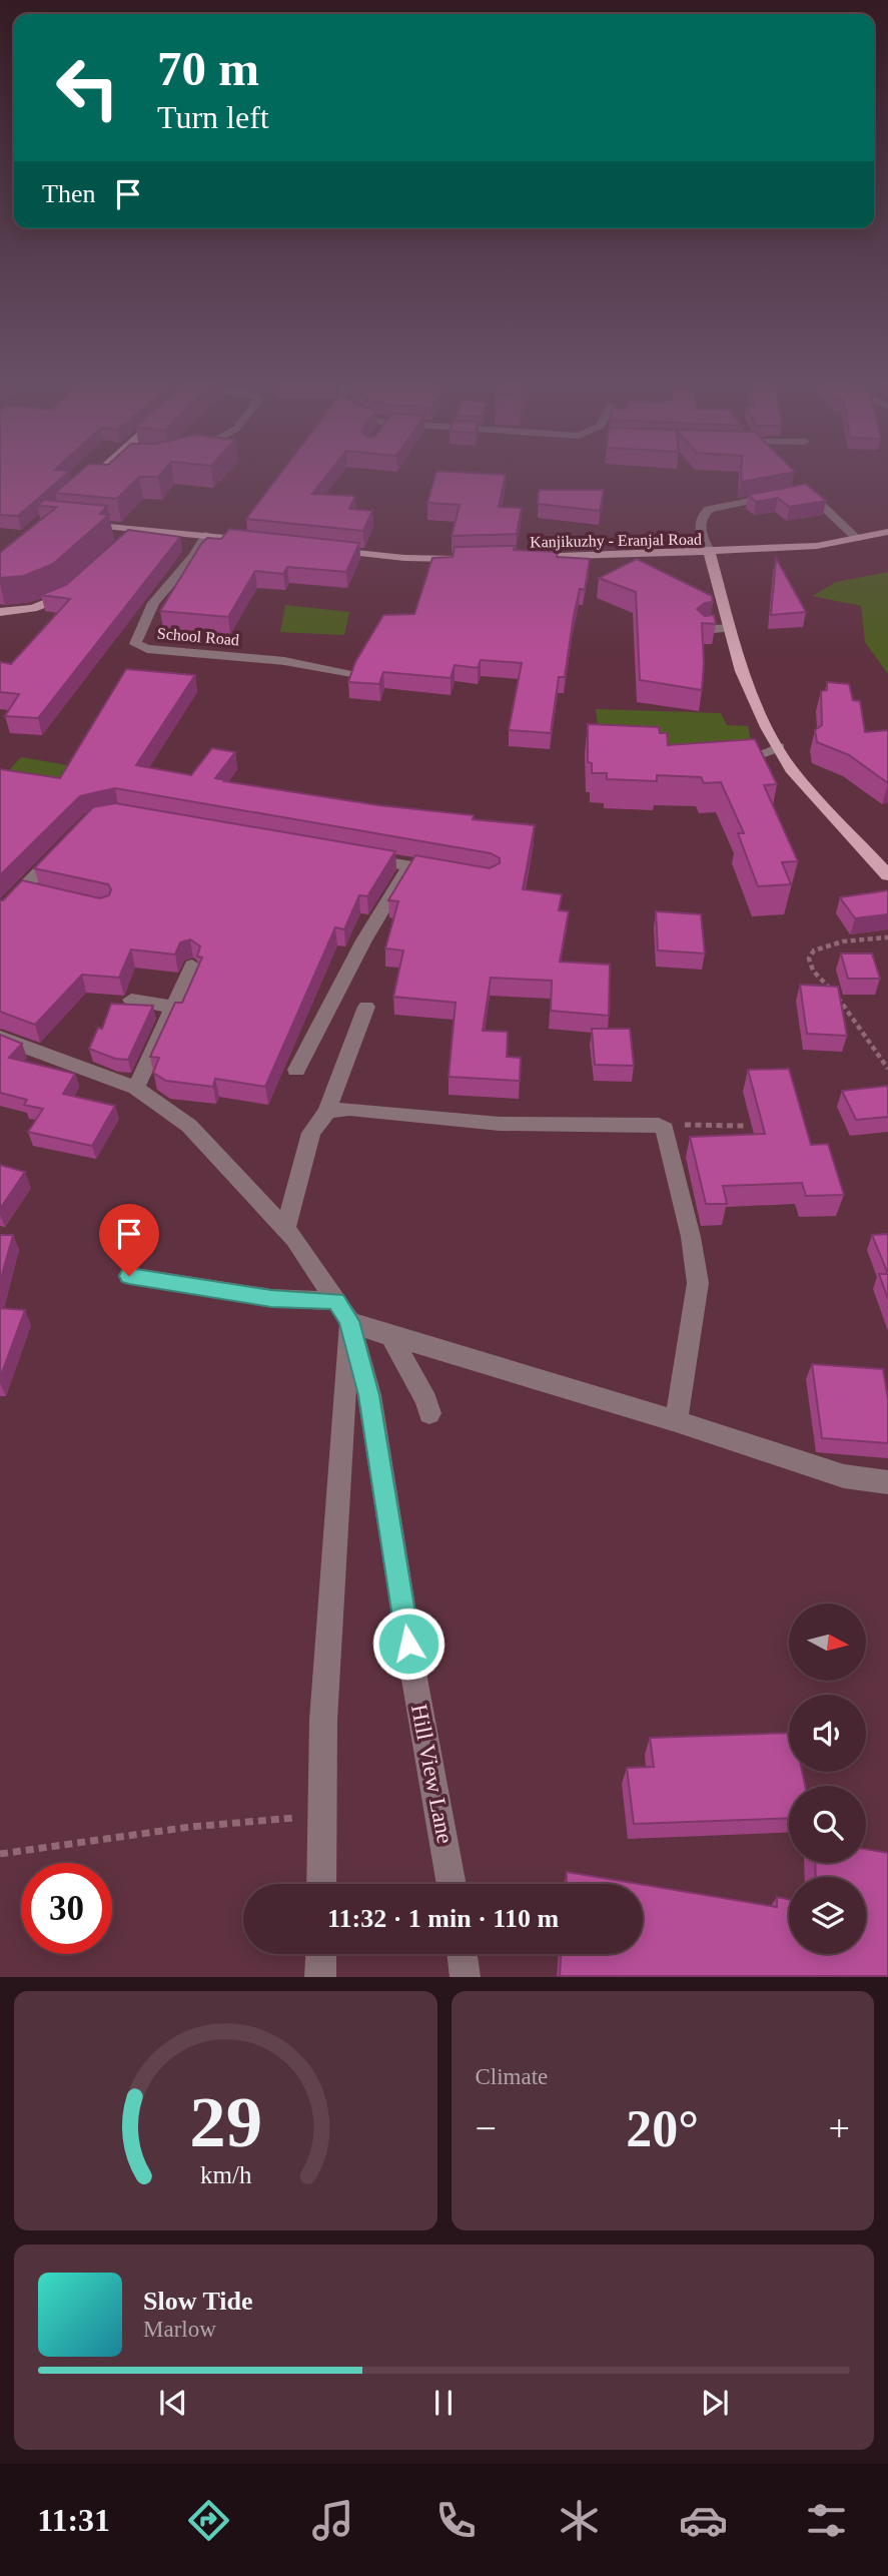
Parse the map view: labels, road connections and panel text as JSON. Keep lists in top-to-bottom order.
{
  "streets": {
    "main road": ["Kanjikuzhy - Eranjal Road"],
    "street": ["School Road", "Hill View Lane"]
  },
  "north": "right",
  "page": {
    "turn": ["70 m", "Turn left"],
    "then": "Then",
    "limit": "30",
    "trip": "11:32 · 1 min · 110 m",
    "tile": "Climate",
    "heat": ["−", "20°", "+"],
    "song": ["Slow Tide", "Marlow"],
    "tabs": "11:31",
    "gauge": ["29", "km/h"]
  }
}
